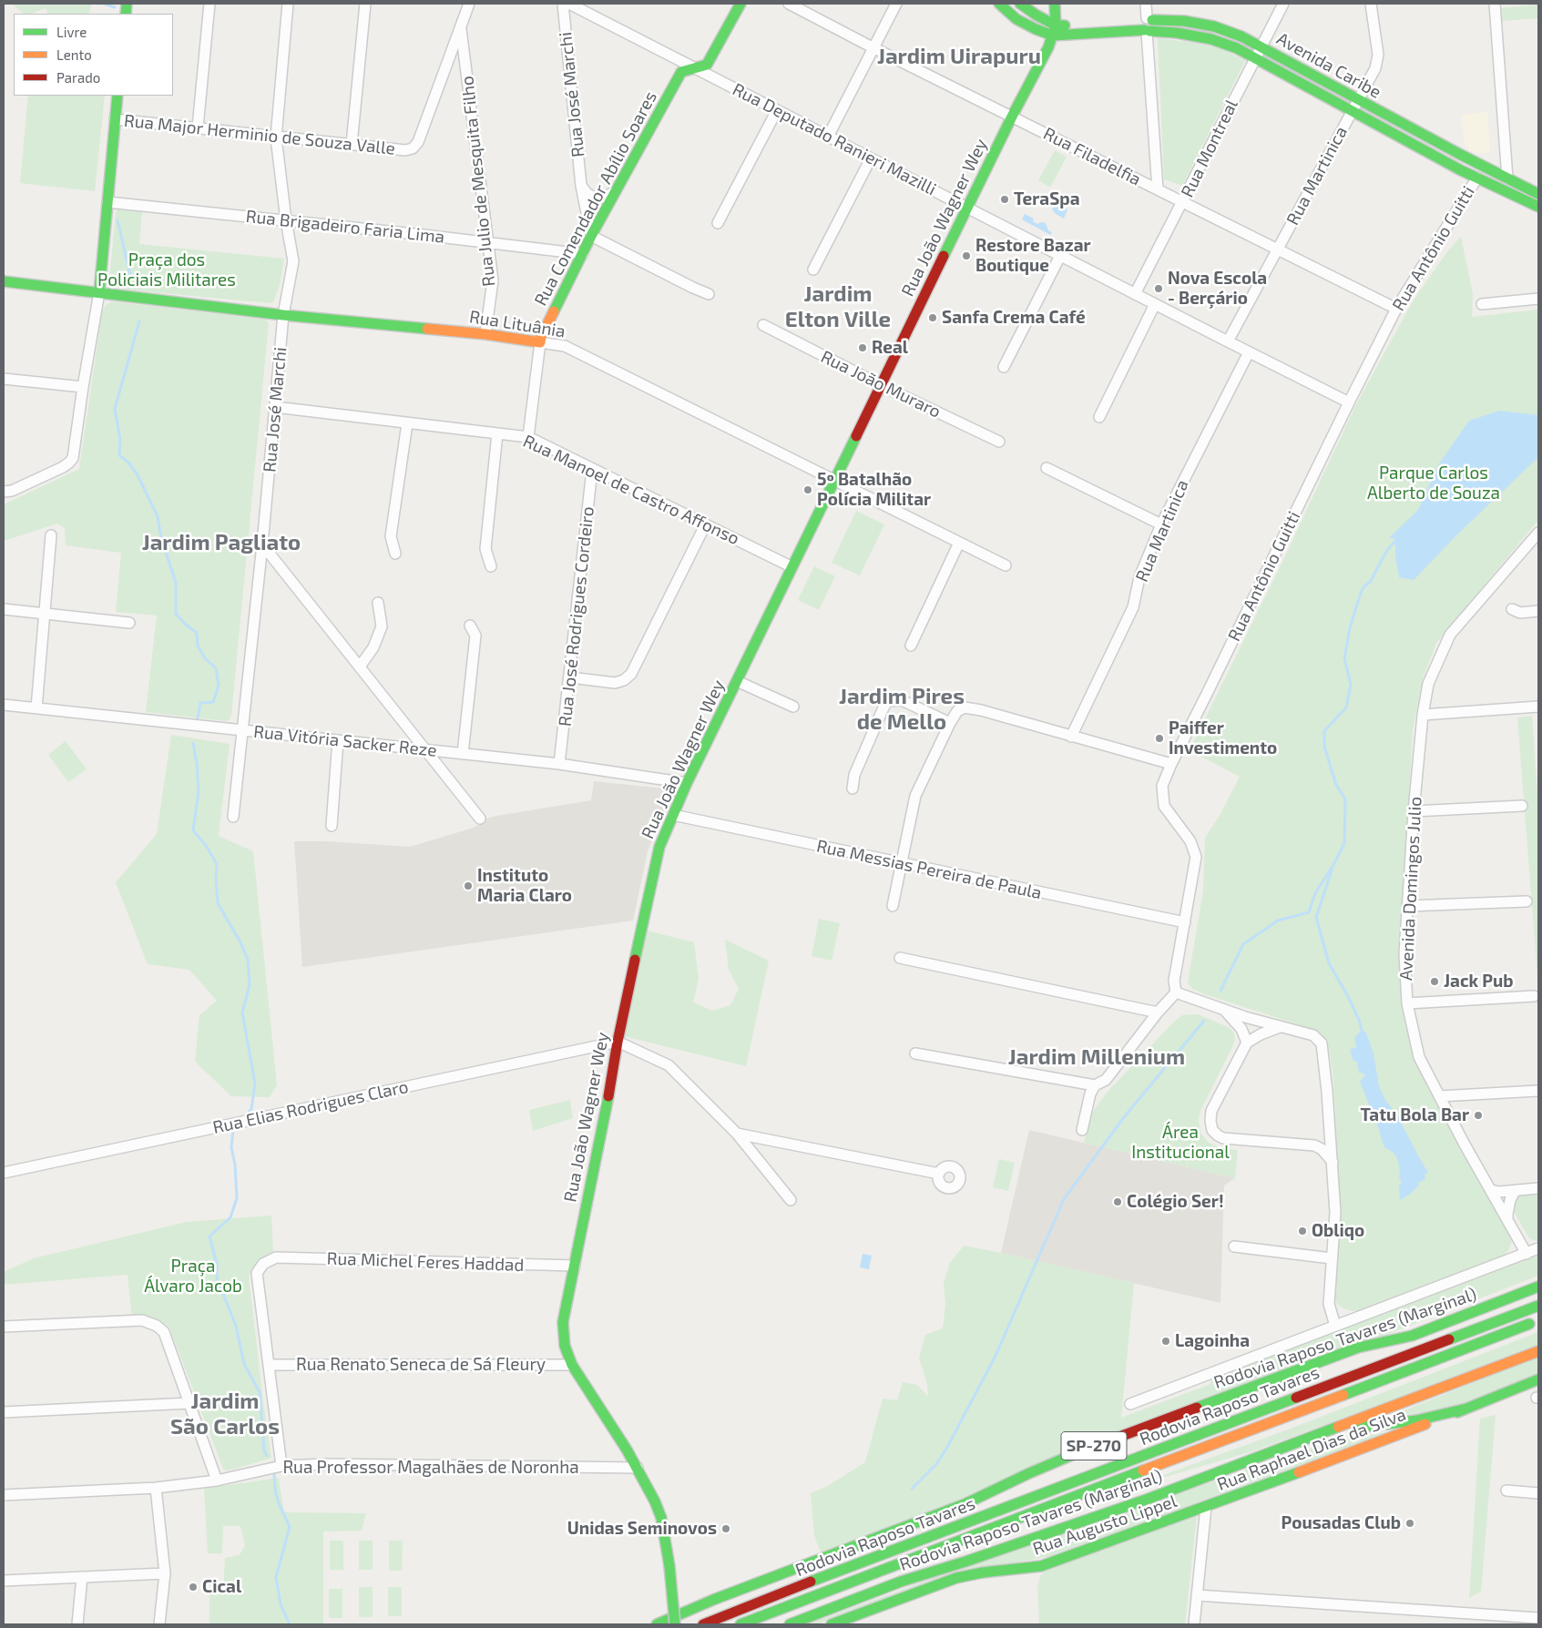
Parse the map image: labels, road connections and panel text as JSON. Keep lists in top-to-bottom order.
{
  "streets": {
    "main road": [
      "Avenida Caribe",
      "Rua Comendador Abílio Soares",
      "Rua João Wagner Wey",
      "Rua Lituânia",
      "Rodovia Raposo Tavares (Marginal)",
      "Rodovia Raposo Tavares",
      "SP-270",
      "Rua Raphael Dias da Silva",
      "Rua Augusto Lippel"
    ],
    "street": [
      "Rua José Marchi",
      "Rua Major Herminio de Souza Valle",
      "Rua Deputado Ranieri Mazilli",
      "Rua Montreal",
      "Rua Filadelfia",
      "Rua Martinica",
      "Rua Julio de Mesquita Filho",
      "Rua Brigadeiro Faria Lima",
      "Rua Antônio Guitti",
      "Rua João Muraro",
      "Rua Manoel de Castro Affonso",
      "Rua José Rodrigues Cordeiro",
      "Rua Vitória Sacker Reze",
      "Rua Messias Pereira de Paula",
      "Avenida Domingos Julio",
      "Rua Elias Rodrigues Claro",
      "Rua Michel Feres Haddad",
      "Rua Renato Seneca de Sá Fleury",
      "Rua Professor Magalhães de Noronha"
    ]
  },
  "crossings": [
    ["Avenida Caribe", "Rua Montreal"],
    ["Avenida Caribe", "Rua Martinica"],
    ["Avenida Caribe", "Rua João Wagner Wey"],
    ["Avenida Caribe", "Rua Antônio Guitti"],
    ["Rua José Marchi", "Rua Major Herminio de Souza Valle"],
    ["Rua José Marchi", "Rua Comendador Abílio Soares"],
    ["Rua José Marchi", "Rua Brigadeiro Faria Lima"],
    ["Rua José Marchi", "Rua Lituânia"],
    ["Rua José Marchi", "Rua Manoel de Castro Affonso"],
    ["Rua José Marchi", "Rua Vitória Sacker Reze"],
    ["Rua Major Herminio de Souza Valle", "Rua Julio de Mesquita Filho"],
    ["Rua Deputado Ranieri Mazilli", "Rua Montreal"],
    ["Rua Deputado Ranieri Mazilli", "Rua Martinica"],
    ["Rua Deputado Ranieri Mazilli", "Rua Comendador Abílio Soares"],
    ["Rua Deputado Ranieri Mazilli", "Rua João Wagner Wey"],
    ["Rua Deputado Ranieri Mazilli", "Rua Antônio Guitti"],
    ["Rua Montreal", "Rua Filadelfia"],
    ["Rua Filadelfia", "Rua Martinica"],
    ["Rua Filadelfia", "Rua João Wagner Wey"],
    ["Rua Filadelfia", "Rua Antônio Guitti"],
    ["Rua Julio de Mesquita Filho", "Rua Brigadeiro Faria Lima"],
    ["Rua Julio de Mesquita Filho", "Rua Lituânia"],
    ["Rua Comendador Abílio Soares", "Rua Brigadeiro Faria Lima"],
    ["Rua Comendador Abílio Soares", "Rua Lituânia"],
    ["Rua Comendador Abílio Soares", "Rua Manoel de Castro Affonso"],
    ["Rua João Wagner Wey", "Rua Lituânia"],
    ["Rua João Wagner Wey", "Rua João Muraro"],
    ["Rua João Wagner Wey", "Rua Manoel de Castro Affonso"],
    ["Rua João Wagner Wey", "Rua Vitória Sacker Reze"],
    ["Rua João Wagner Wey", "Rua Messias Pereira de Paula"],
    ["Rua João Wagner Wey", "Rua Elias Rodrigues Claro"],
    ["Rua João Wagner Wey", "Rua Michel Feres Haddad"],
    ["Rua João Wagner Wey", "Rua Renato Seneca de Sá Fleury"],
    ["Rua João Wagner Wey", "Rua Professor Magalhães de Noronha"],
    ["Rua Antônio Guitti", "Rua Messias Pereira de Paula"],
    ["Rua Manoel de Castro Affonso", "Rua José Rodrigues Cordeiro"],
    ["Rua José Rodrigues Cordeiro", "Rua Vitória Sacker Reze"],
    ["Rua Michel Feres Haddad", "Rua Renato Seneca de Sá Fleury"],
    ["Rua Raphael Dias da Silva", "Rua Augusto Lippel"]
  ],
  "districts": [
    "Jardim Uirapuru",
    "Jardim Elton Ville",
    "Jardim Pagliato",
    "Jardim Pires de Mello",
    "Jardim Millenium",
    "Jardim São Carlos"
  ],
  "parks": [
    "Praça dos Policiais Militares",
    "Parque Carlos Alberto de Souza",
    "Área Institucional",
    "Praça Álvaro Jacob"
  ],
  "places": [
    "TeraSpa",
    "Restore Bazar Boutique",
    "Nova Escola - Berçário",
    "Sanfa Crema Café",
    "Real",
    "5º Batalhão Polícia Militar",
    "Paiffer Investimento",
    "Instituto Maria Claro",
    "Jack Pub",
    "Tatu Bola Bar",
    "Colégio Ser!",
    "Obliqo",
    "Lagoinha",
    "Pousadas Club",
    "Unidas Seminovos",
    "Cical"
  ],
  "legend": ["Livre", "Lento", "Parado"]
}
